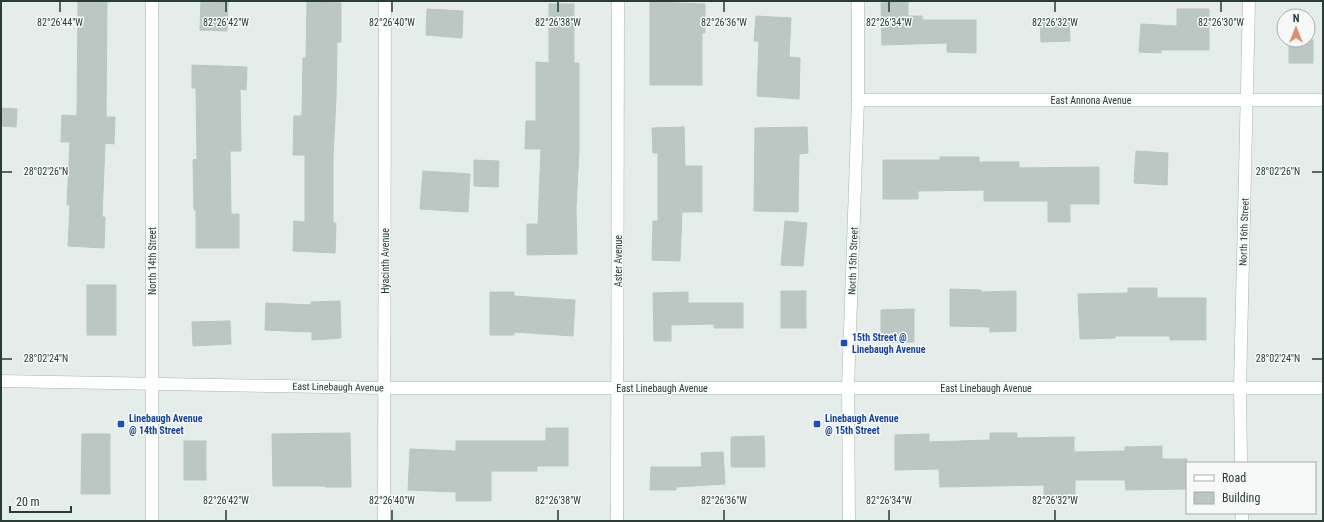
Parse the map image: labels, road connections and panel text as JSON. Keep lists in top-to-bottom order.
{
  "streets": {
    "street": [
      "East Annona Avenue",
      "North 16th Street",
      "North 14th Street",
      "Hyacinth Avenue",
      "Aster Avenue",
      "North 15th Street",
      "East Linebaugh Avenue"
    ]
  },
  "crossings": [
    ["East Annona Avenue", "North 16th Street"],
    ["East Annona Avenue", "North 15th Street"],
    ["North 16th Street", "East Linebaugh Avenue"],
    ["North 14th Street", "East Linebaugh Avenue"],
    ["Hyacinth Avenue", "East Linebaugh Avenue"],
    ["Aster Avenue", "East Linebaugh Avenue"],
    ["North 15th Street", "East Linebaugh Avenue"]
  ],
  "places": {
    "transit": ["15th Street @ Linebaugh Avenue", "Linebaugh Avenue @ 14th Street", "Linebaugh Avenue @ 15th Street"]
  },
  "legend": ["Road", "Building"],
  "scale_bar": "20 m",
  "north": "top",
  "coordinates": [
    "82°26'44\"W",
    "82°26'42\"W",
    "82°26'40\"W",
    "82°26'38\"W",
    "82°26'36\"W",
    "82°26'34\"W",
    "82°26'32\"W",
    "82°26'30\"W",
    "28°02'26\"N",
    "28°02'24\"N"
  ]
}
